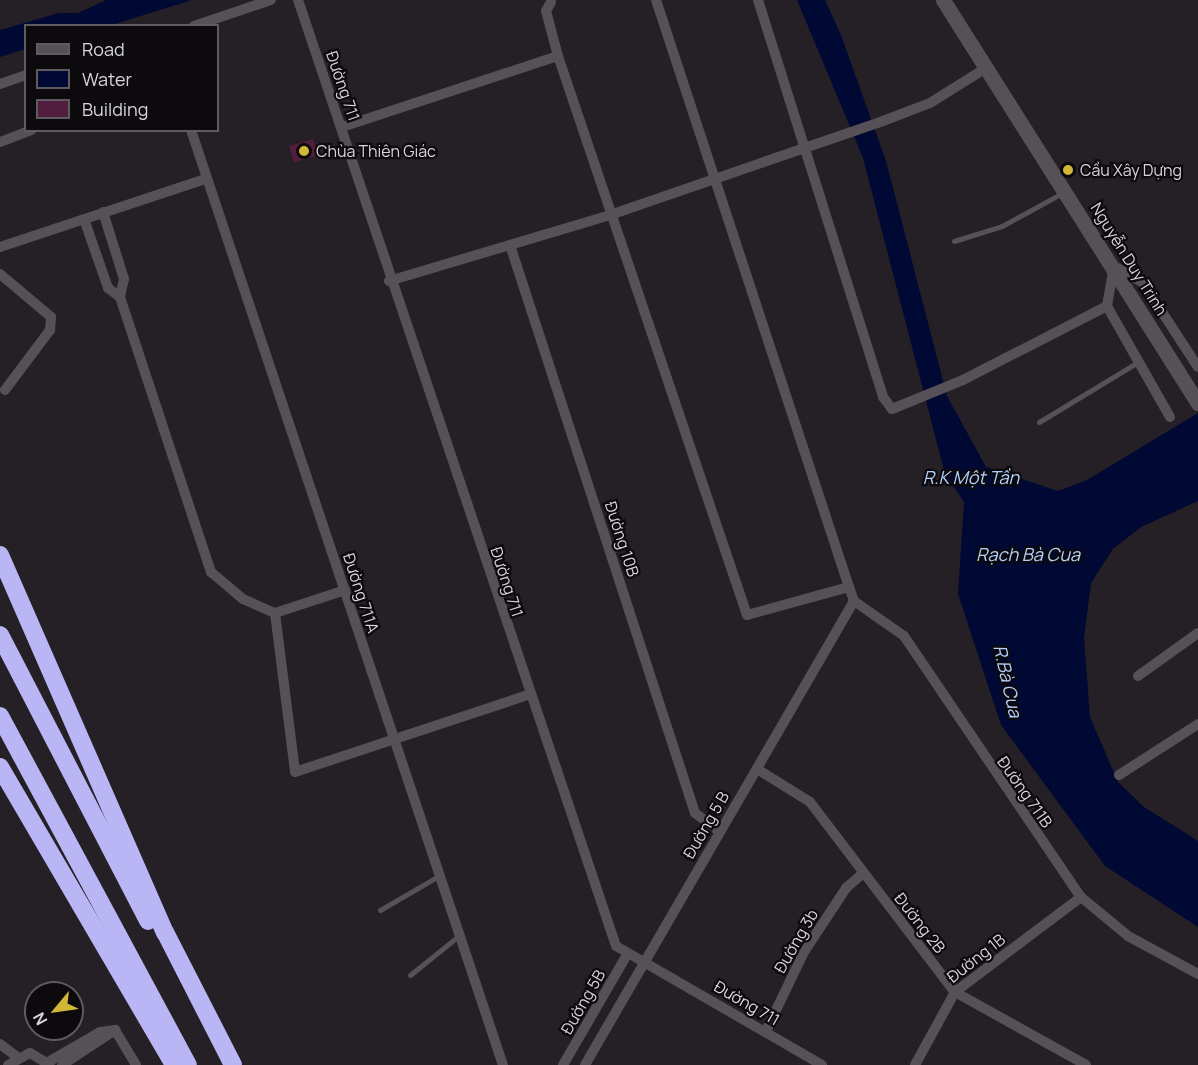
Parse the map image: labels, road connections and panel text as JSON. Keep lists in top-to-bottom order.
{
  "streets": {
    "main road": ["Nguyễn Duy Trinh"],
    "street": [
      "Đường 711",
      "Đường 10B",
      "Đường 711A",
      "Đường 711B",
      "Đường 5 B",
      "Đường 2B",
      "Đường 3b",
      "Đường 1B",
      "Đường 5B"
    ]
  },
  "crossings": [
    ["Đường 711", "Đường 5 B"],
    ["Đường 711", "Đường 3b"],
    ["Đường 711", "Đường 5B"],
    ["Đường 10B", "Đường 5 B"],
    ["Đường 711B", "Đường 5 B"],
    ["Đường 711B", "Đường 1B"],
    ["Đường 5 B", "Đường 2B"],
    ["Đường 2B", "Đường 3b"],
    ["Đường 2B", "Đường 1B"]
  ],
  "water": ["R.K Một Tần", "Rạch Bà Cua", "R.Bà Cua"],
  "places": ["Chùa Thiên Giác", "Cầu Xây Dựng"],
  "legend": ["Road", "Water", "Building"],
  "north": "bottom left"
}
